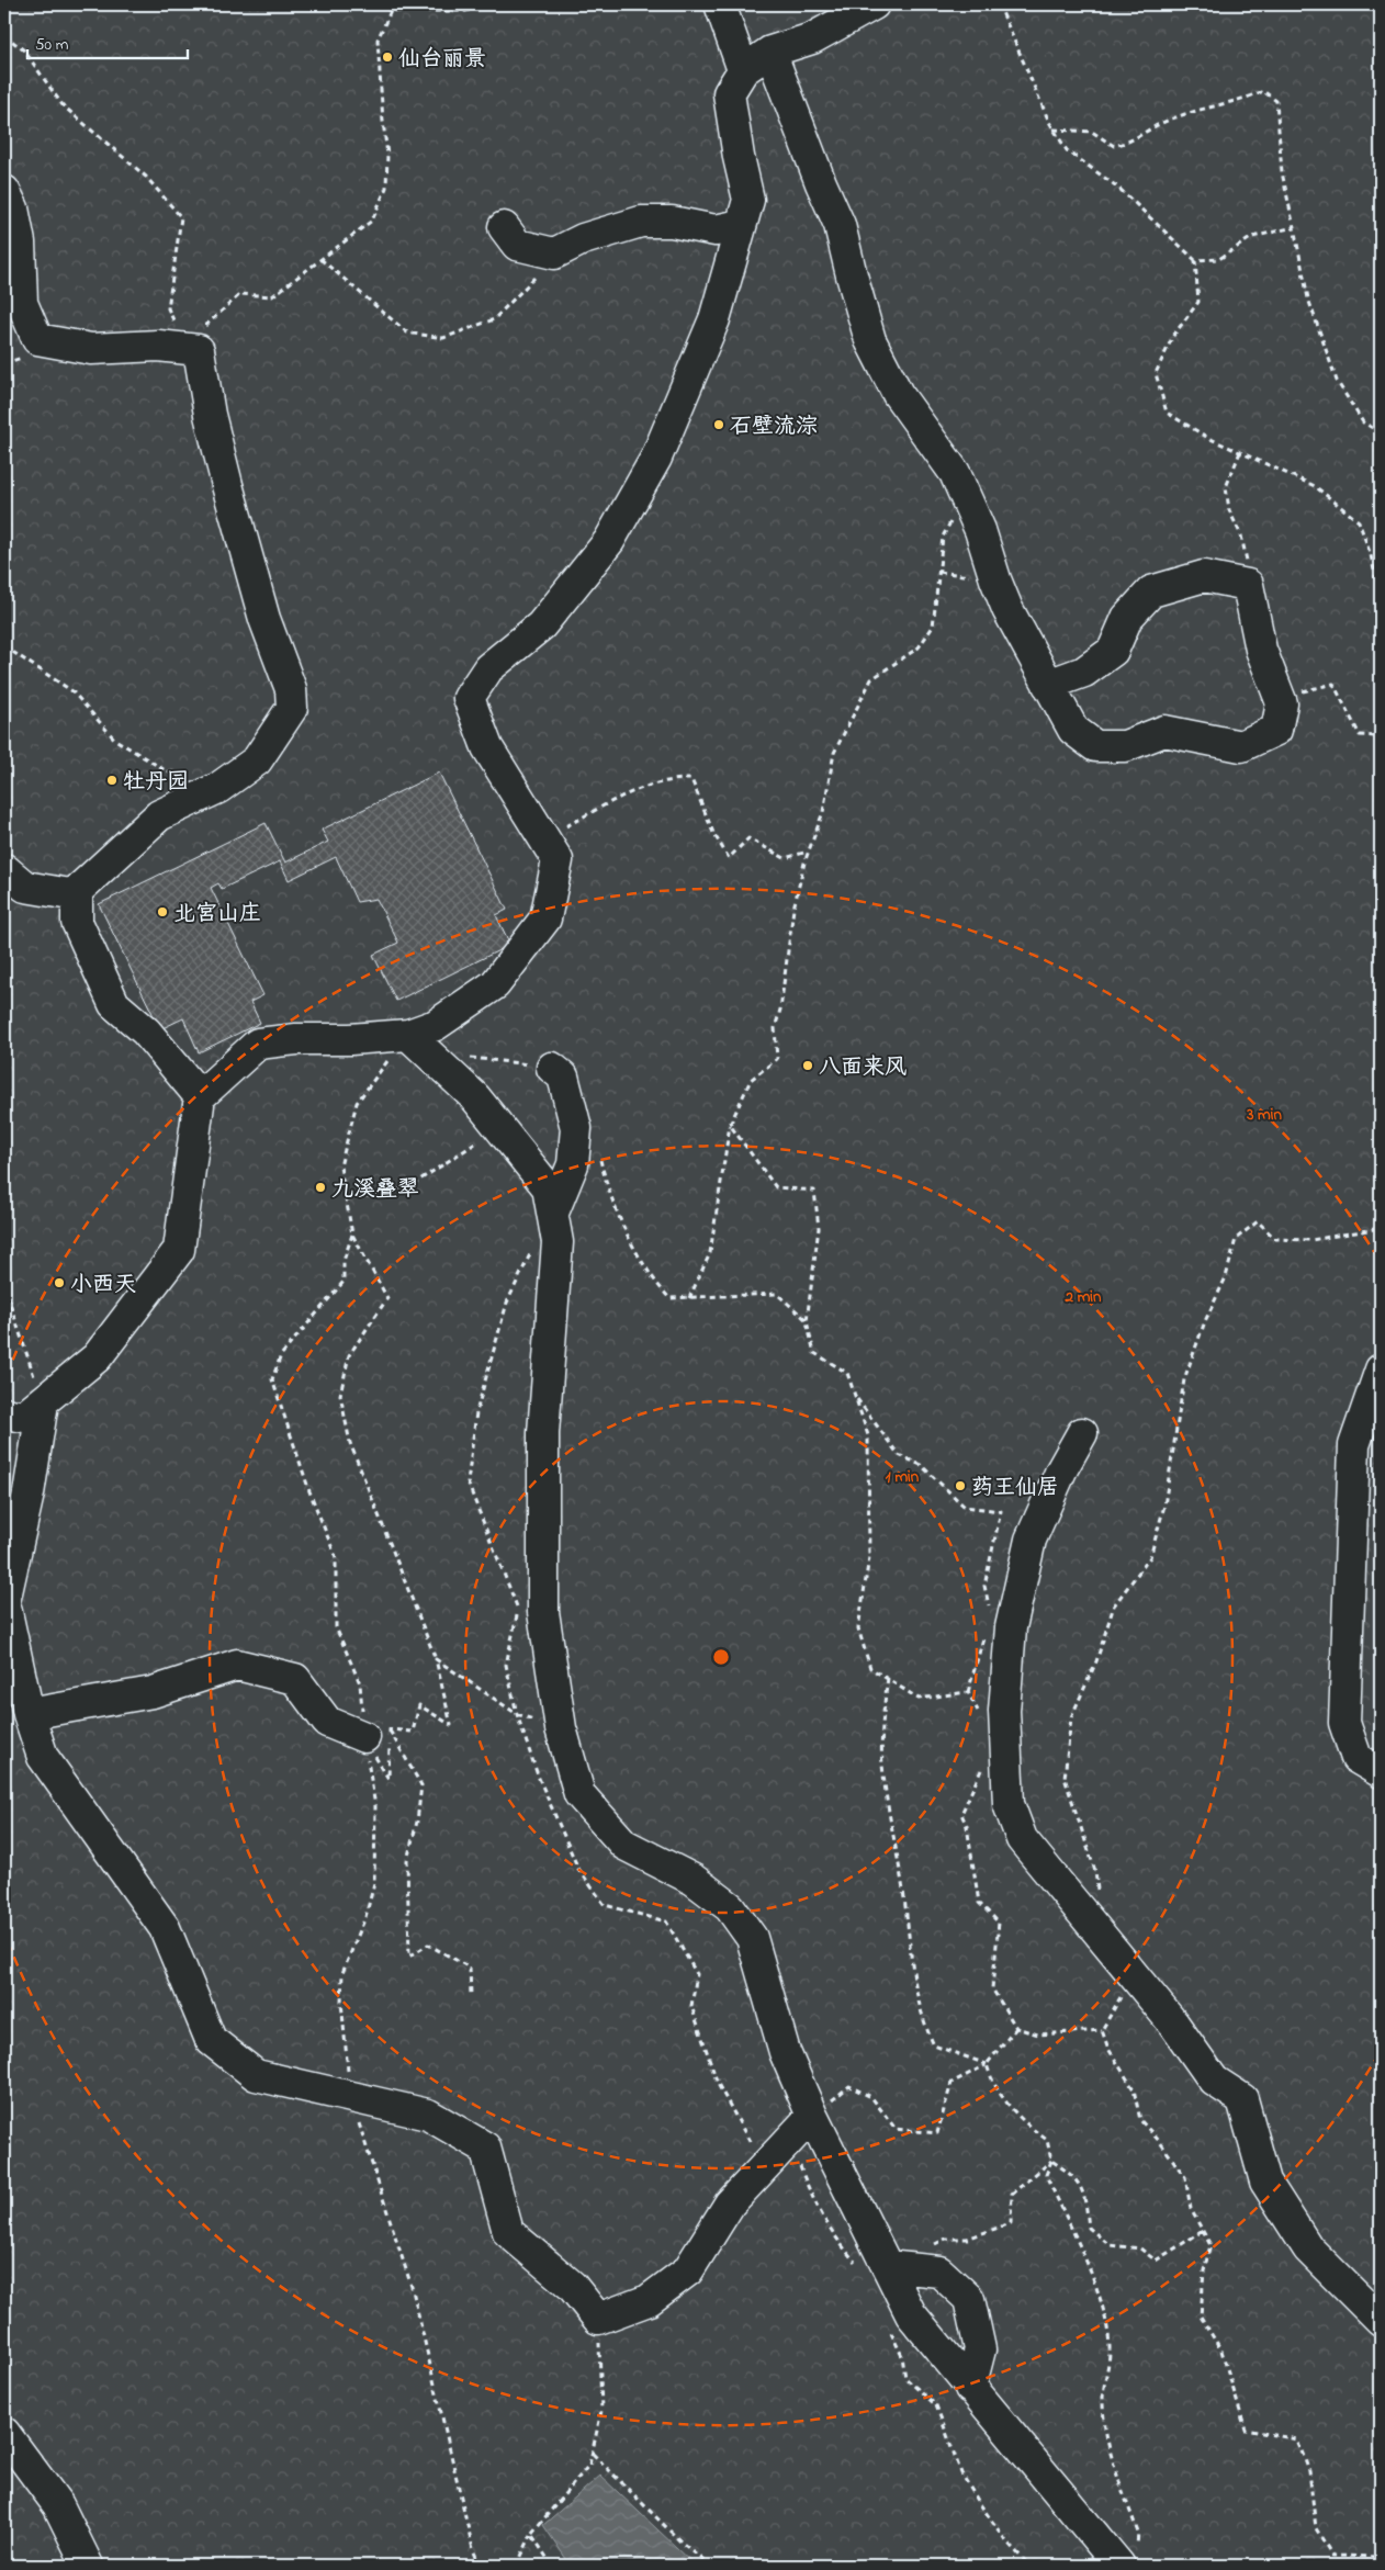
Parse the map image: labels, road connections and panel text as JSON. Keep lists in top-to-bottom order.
{
  "places": [
    "仙台丽景",
    "石壁流淙",
    "牡丹园",
    "北宫山庄",
    "八面来风",
    "九溪叠翠",
    "小西天",
    "药王仙居"
  ],
  "scale_bar": "50 m",
  "rings": ["3 min", "2 min", "1 min"]
}
